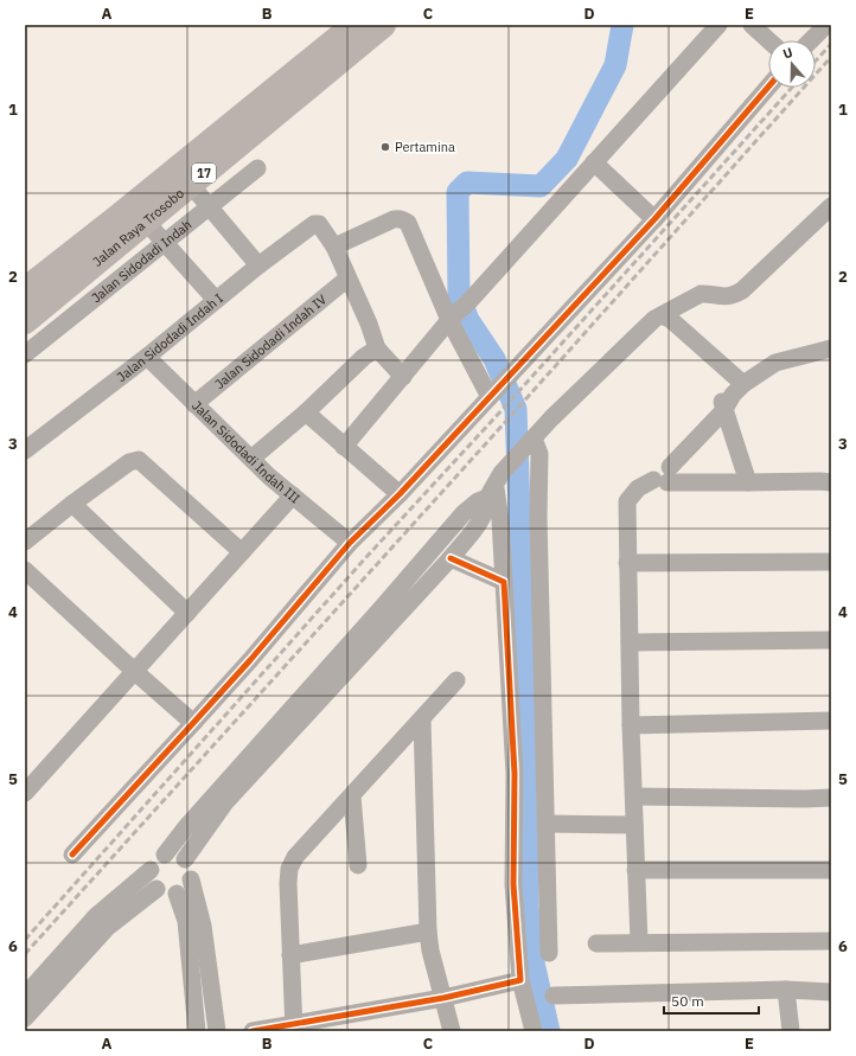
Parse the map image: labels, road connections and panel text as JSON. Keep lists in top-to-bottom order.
{
  "streets": {
    "highway": ["17", "Jalan Raya Trosobo"],
    "street": [
      "Jalan Sidodadi Indah",
      "Jalan Sidodadi Indah I",
      "Jalan Sidodadi Indah IV",
      "Jalan Sidodadi Indah III"
    ]
  },
  "crossings": [
    ["Jalan Sidodadi Indah I", "Jalan Sidodadi Indah III"],
    ["Jalan Sidodadi Indah IV", "Jalan Sidodadi Indah III"]
  ],
  "places": ["Pertamina"],
  "scale_bar": "50 m",
  "north": "top",
  "grid": {
    "columns": [
      "A",
      "B",
      "C",
      "D",
      "E"
    ],
    "rows": [
      "1",
      "2",
      "3",
      "4",
      "5",
      "6"
    ]
  }
}
